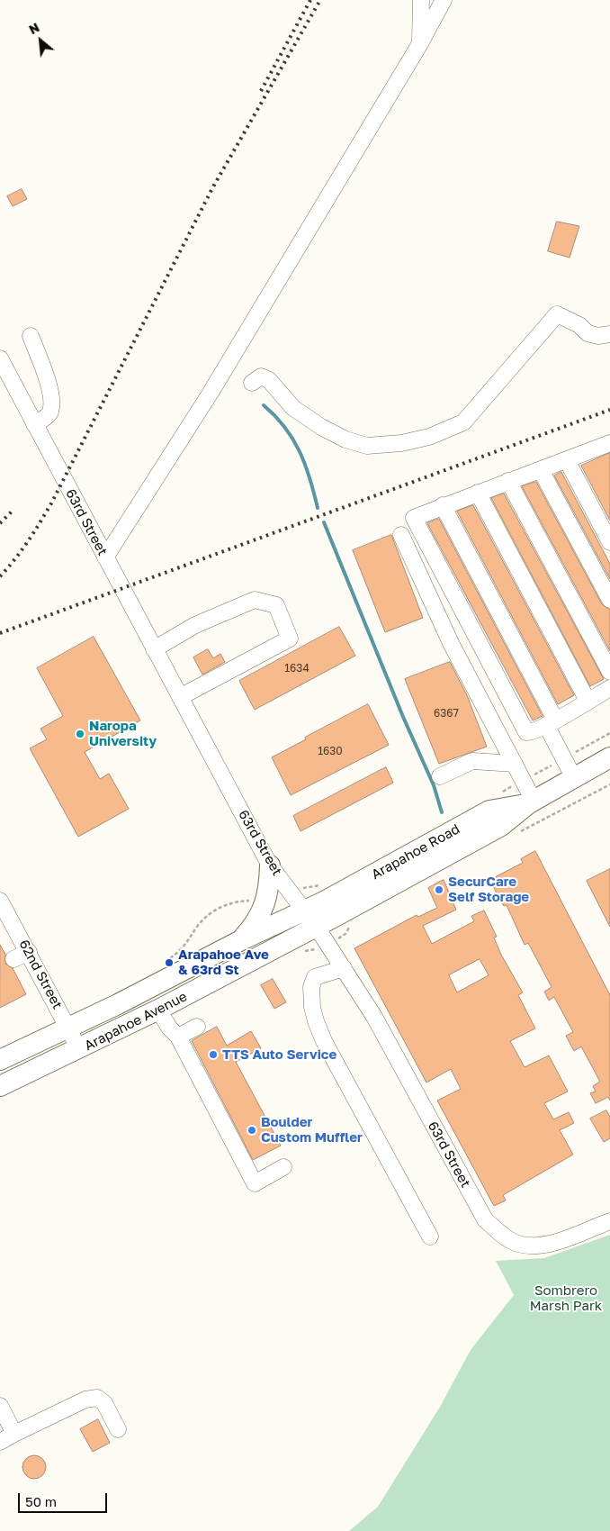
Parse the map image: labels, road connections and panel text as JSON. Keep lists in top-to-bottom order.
{
  "streets": {
    "main road": ["Arapahoe Road", "Arapahoe Avenue"],
    "street": ["63rd Street", "62nd Street"]
  },
  "crossings": [
    ["63rd Street", "Arapahoe Road"],
    ["63rd Street", "Arapahoe Avenue"],
    ["Arapahoe Road", "Arapahoe Avenue"],
    ["62nd Street", "Arapahoe Avenue"]
  ],
  "parks": ["Sombrero Marsh Park"],
  "places": [
    "Naropa University",
    "SecurCare Self Storage",
    "Arapahoe Ave & 63rd St",
    "TTS Auto Service",
    "Boulder Custom Muffler"
  ],
  "house_numbers": ["1634", "6367", "1630"],
  "scale_bar": "50 m",
  "north": "top left"
}
